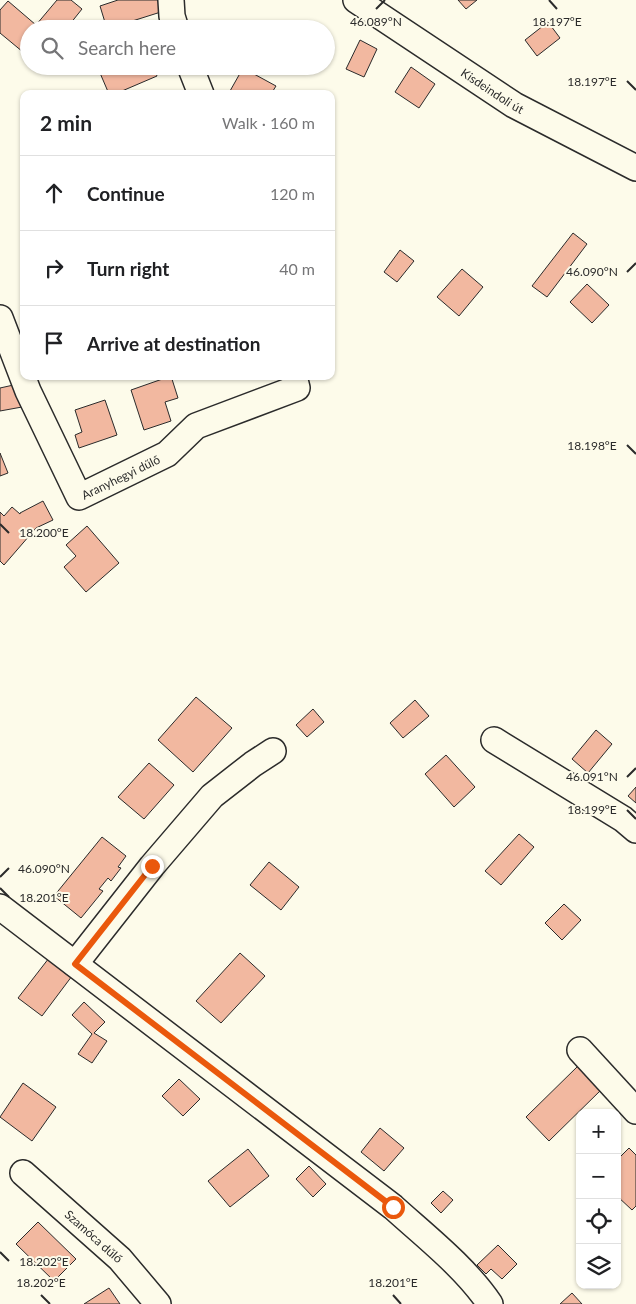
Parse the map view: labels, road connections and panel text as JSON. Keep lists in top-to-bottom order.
{
  "streets": {
    "street": ["Kisdeindoli út", "Aranyhegyi dűlő", "Szamóca dűlő"]
  },
  "page": {
    "search": "Search here",
    "heading": ["2 min", "Walk · 160 m"],
    "list": [
      ["Continue", "120 m"],
      ["Turn right", "40 m"],
      "Arrive at destination"
    ],
    "map_buttons": ["+", "−"]
  },
  "coordinates": [
    "46.089°N",
    "18.197°E",
    "46.090°N",
    "18.198°E",
    "18.200°E",
    "46.091°N",
    "18.199°E",
    "18.201°E",
    "18.202°E"
  ]
}
